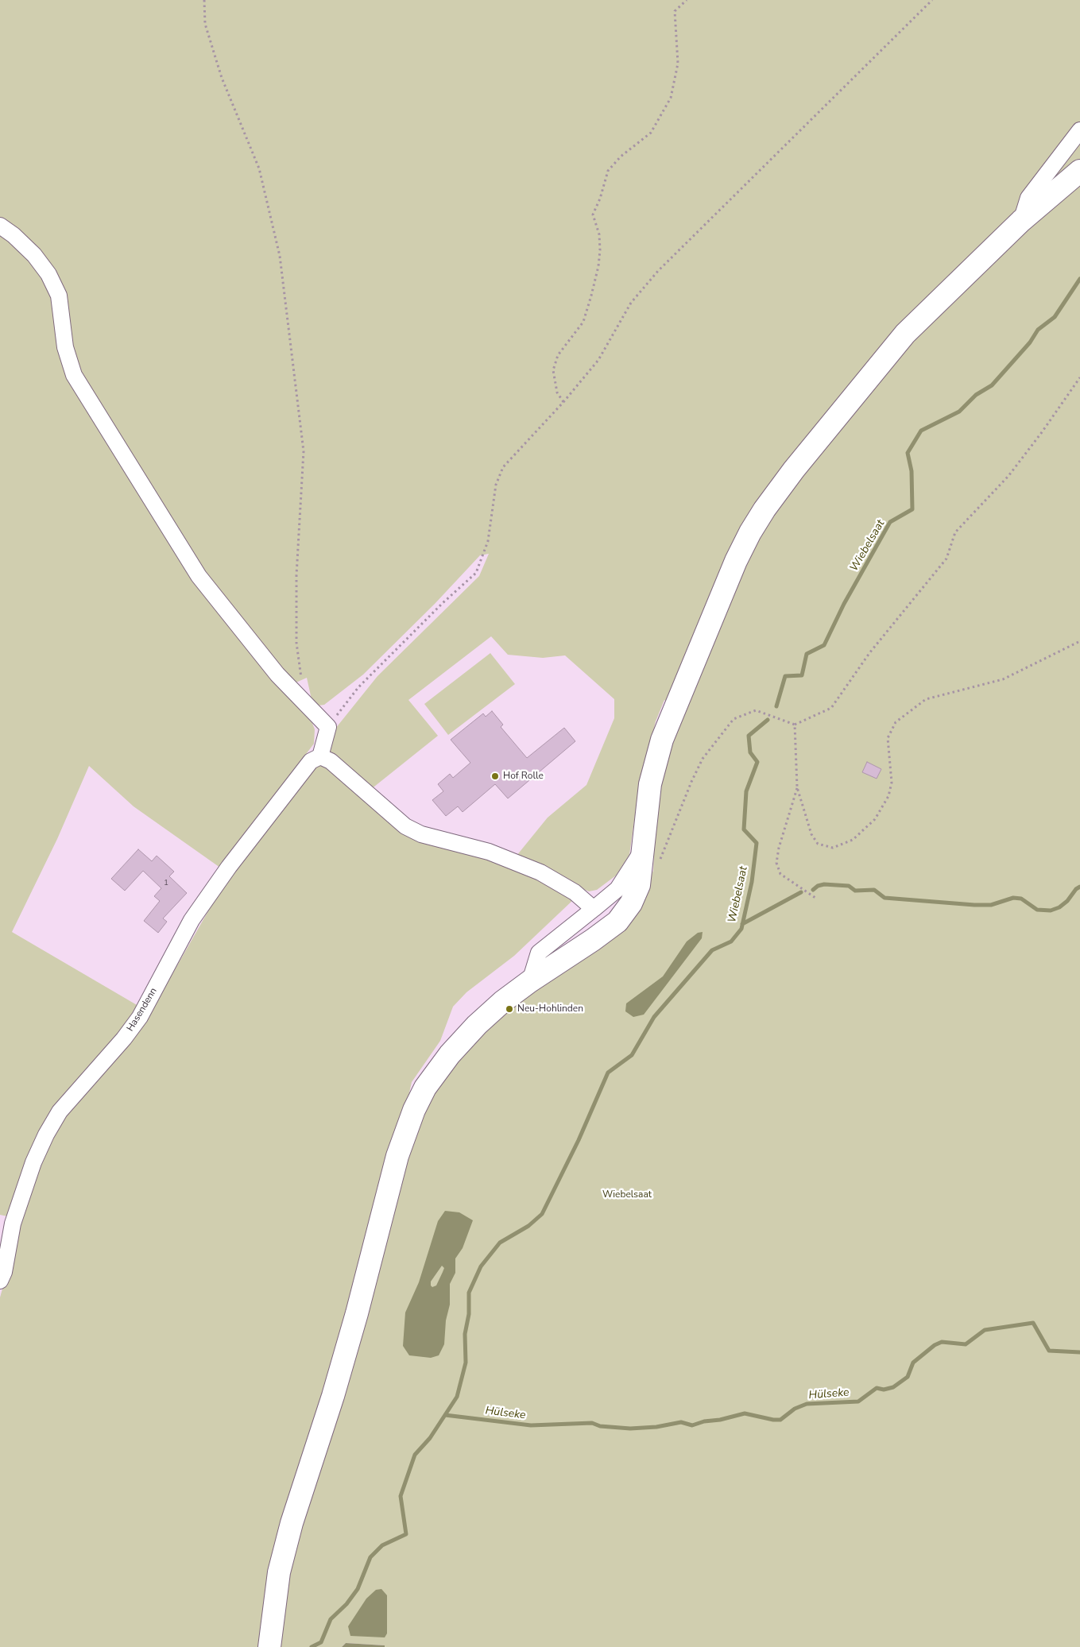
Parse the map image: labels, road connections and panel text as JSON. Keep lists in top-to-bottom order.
{
  "streets": {
    "street": ["Hasendenn"]
  },
  "water": ["Wiebelsaat", "Hülseke"],
  "parks": ["Wiebelsaat"],
  "places": ["Hof Rolle", "Neu-Hohlinden"],
  "house_numbers": ["1"]
}
